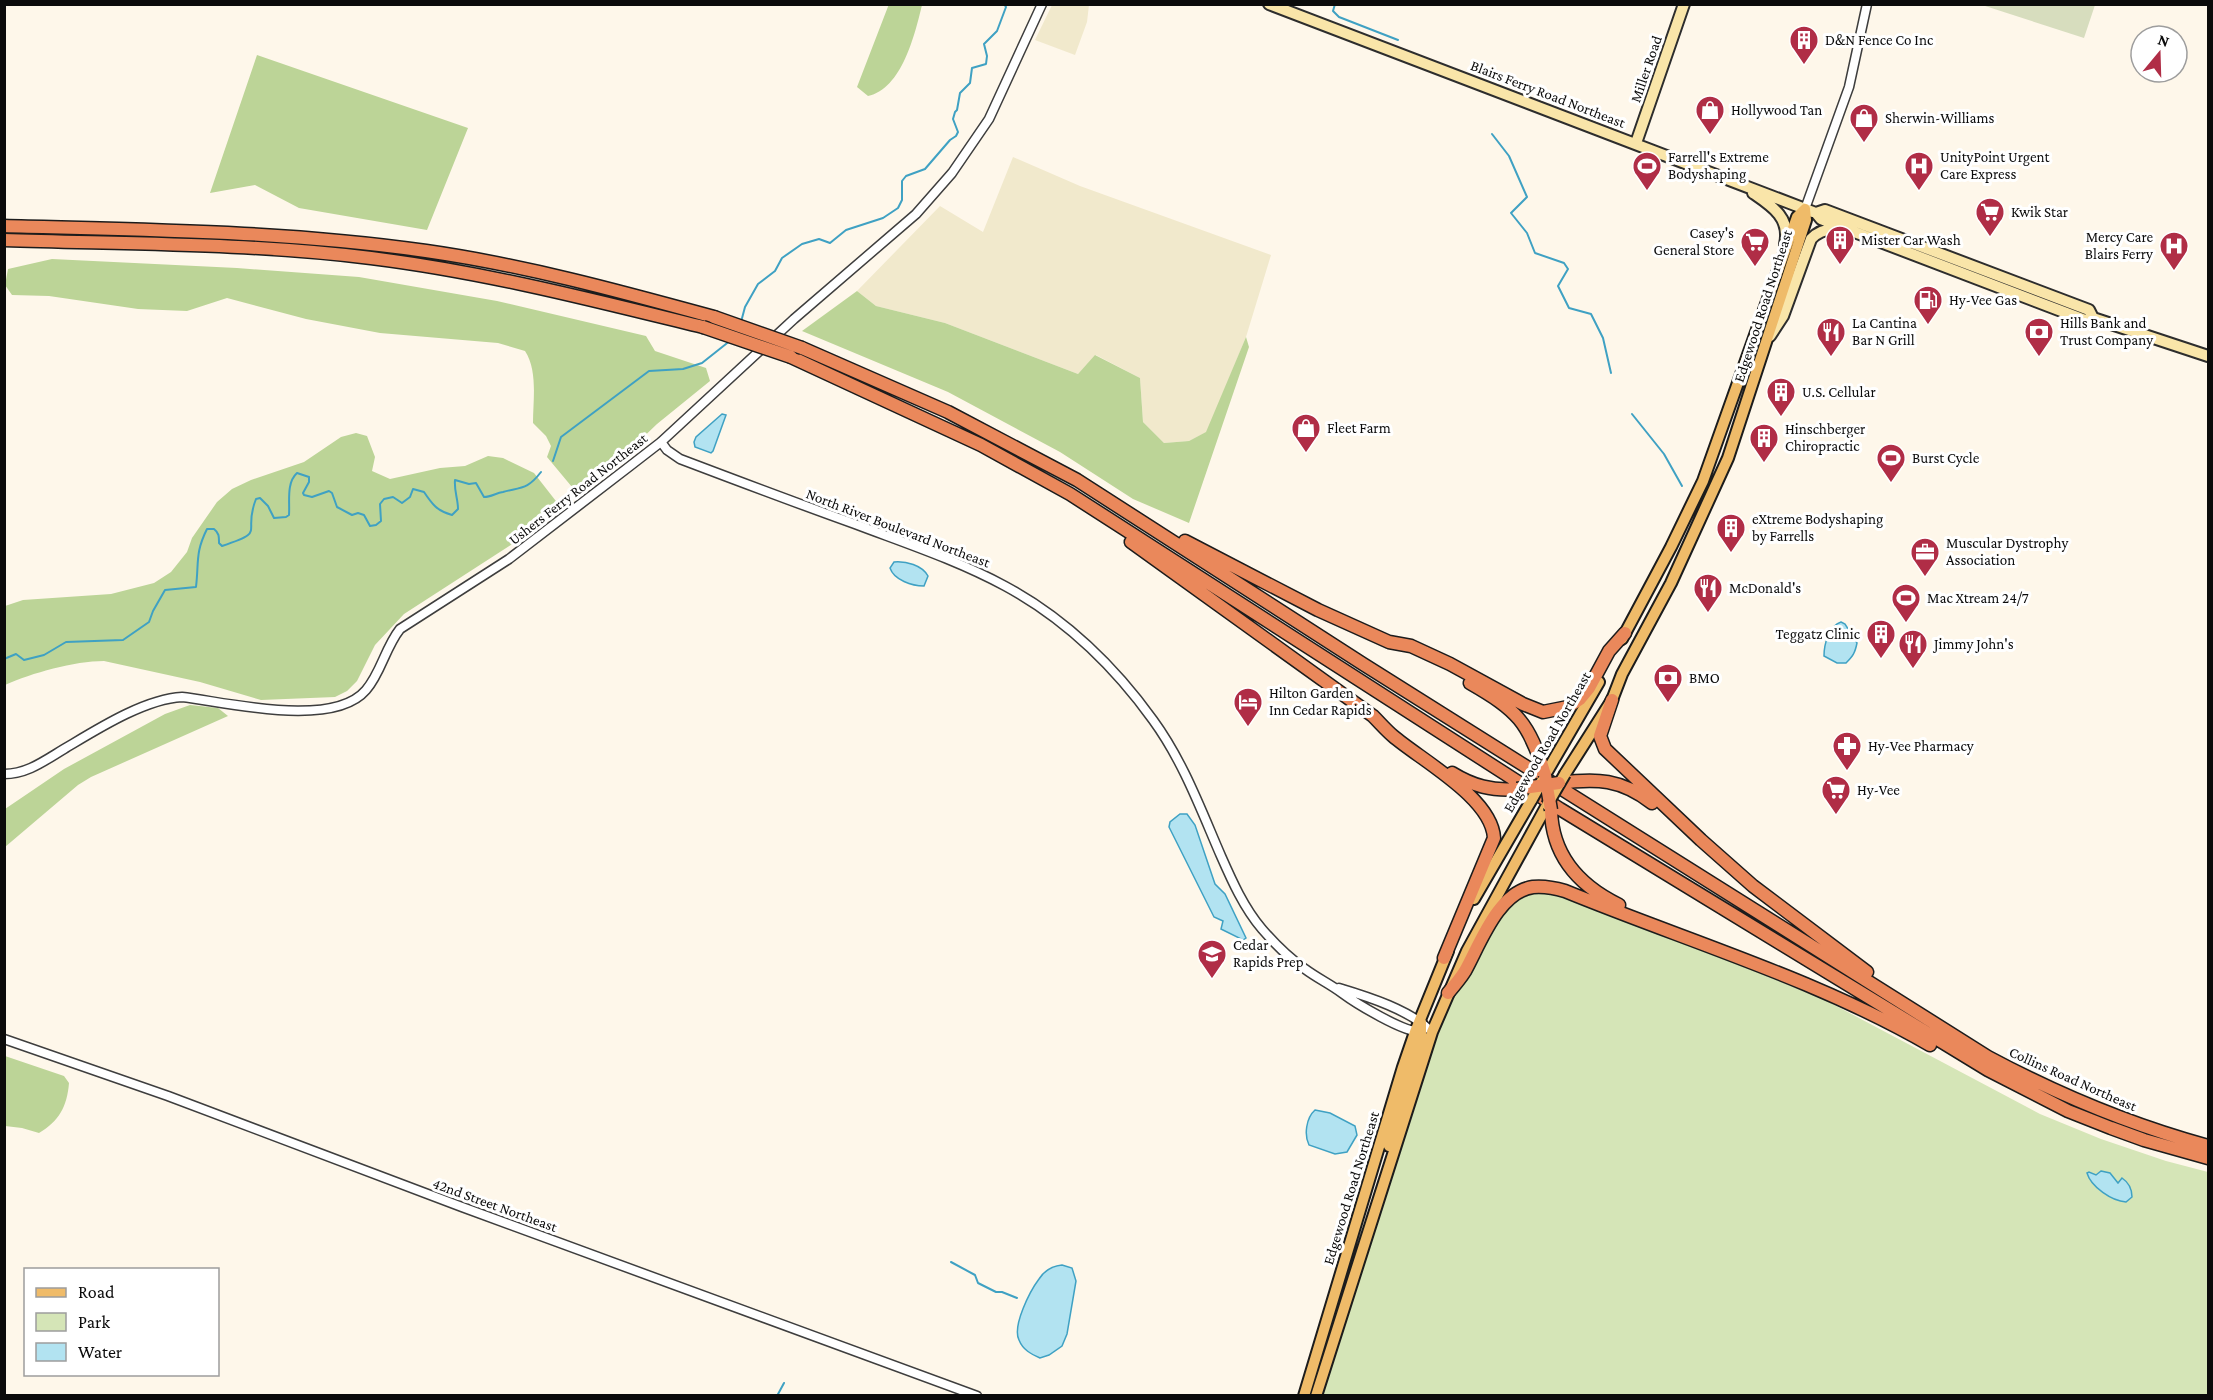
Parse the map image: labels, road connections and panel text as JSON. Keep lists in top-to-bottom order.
{
  "streets": {
    "highway": ["Collins Road Northeast"],
    "main road": ["Miller Road", "Blairs Ferry Road Northeast", "Edgewood Road Northeast"],
    "street": ["Ushers Ferry Road Northeast", "North River Boulevard Northeast", "42nd Street Northeast"]
  },
  "crossings": [
    ["Miller Road", "Blairs Ferry Road Northeast"],
    ["Blairs Ferry Road Northeast", "Edgewood Road Northeast"],
    ["Edgewood Road Northeast", "North River Boulevard Northeast"],
    ["Ushers Ferry Road Northeast", "North River Boulevard Northeast"]
  ],
  "places": {
    "building": [
      "D&N Fence Co Inc",
      "Mister Car Wash",
      "U.S. Cellular",
      "Hinschberger Chiropractic",
      "eXtreme Bodyshaping by Farrells",
      "Teggatz Clinic"
    ],
    "shop": ["Hollywood Tan", "Sherwin-Williams", "Fleet Farm"],
    "sports": ["Farrell's Extreme Bodyshaping", "Burst Cycle", "Mac Xtream 24/7"],
    "hospital": ["UnityPoint Urgent Care Express", "Mercy Care Blairs Ferry"],
    "supermarket": ["Kwik Star", "Casey's General Store", "Hy-Vee"],
    "fuel station": ["Hy-Vee Gas"],
    "restaurant": ["La Cantina Bar N Grill", "McDonald's", "Jimmy John's"],
    "bank": ["Hills Bank and Trust Company", "BMO"],
    "office": ["Muscular Dystrophy Association"],
    "hotel": ["Hilton Garden Inn Cedar Rapids"],
    "pharmacy": ["Hy-Vee Pharmacy"],
    "school or university": ["Cedar Rapids Prep"]
  },
  "legend": ["Road", "Park", "Water"],
  "north": "top"
}
